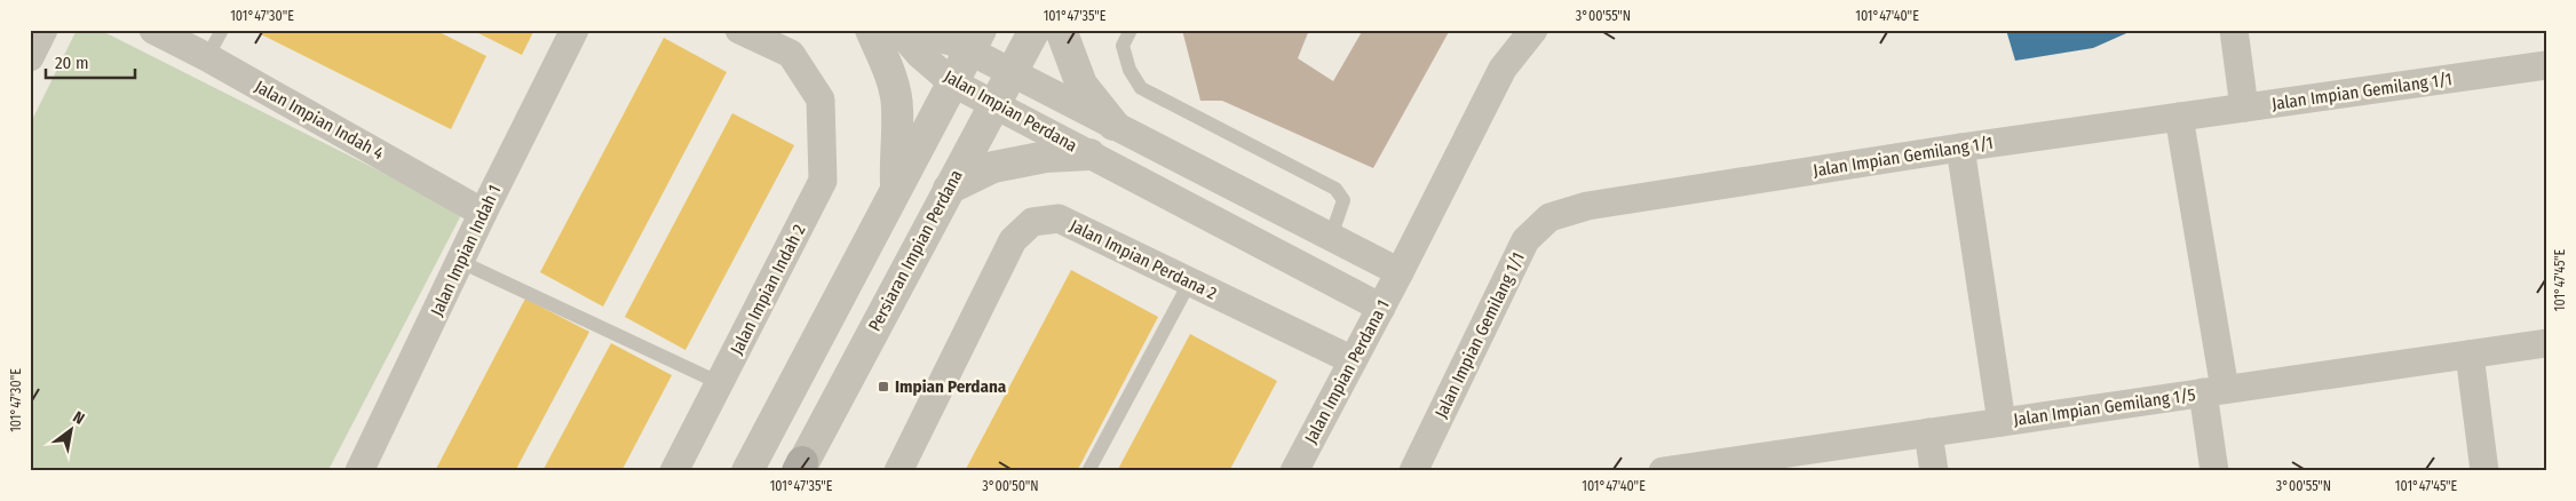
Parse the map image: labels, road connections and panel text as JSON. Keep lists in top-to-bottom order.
{
  "streets": {
    "street": [
      "Jalan Impian Gemilang 1/1",
      "Jalan Impian Perdana",
      "Jalan Impian Indah 4",
      "Jalan Impian Indah 1",
      "Persiaran Impian Perdana",
      "Jalan Impian Perdana 2",
      "Jalan Impian Indah 2",
      "Jalan Impian Perdana 1",
      "Jalan Impian Gemilang 1/5"
    ]
  },
  "crossings": [
    ["Jalan Impian Perdana", "Persiaran Impian Perdana"],
    ["Jalan Impian Perdana", "Jalan Impian Perdana 1"],
    ["Jalan Impian Indah 4", "Jalan Impian Indah 1"],
    ["Jalan Impian Perdana 2", "Jalan Impian Perdana 1"]
  ],
  "places": {
    "transit": ["Impian Perdana"]
  },
  "scale_bar": "20 m",
  "north": "top right",
  "coordinates": [
    "101°47'30\"E",
    "101°47'35\"E",
    "3°00'55\"N",
    "101°47'40\"E",
    "101°47'45\"E",
    "3°00'50\"N"
  ]
}
